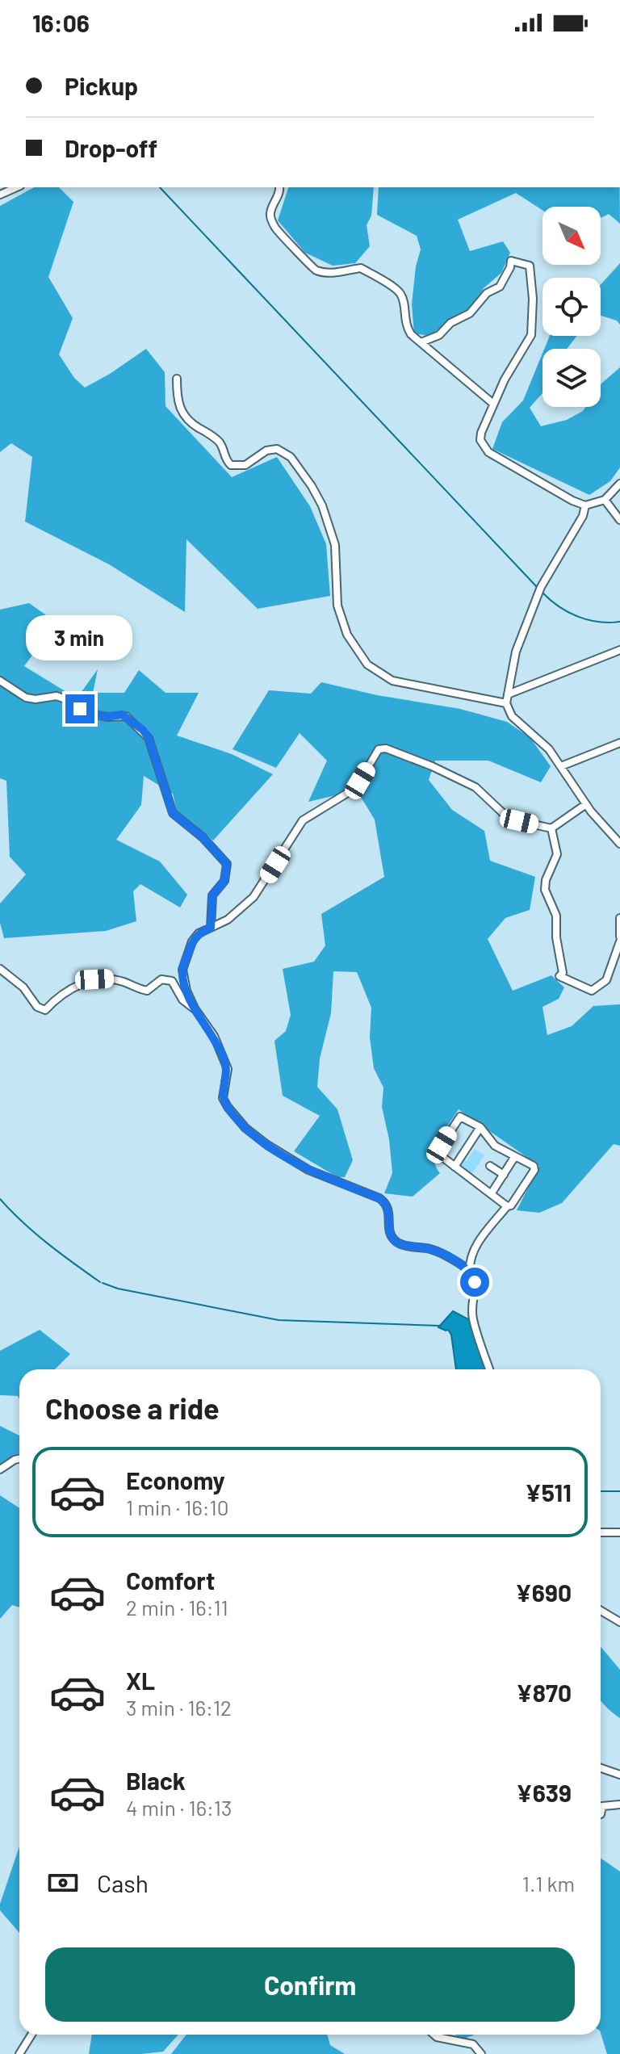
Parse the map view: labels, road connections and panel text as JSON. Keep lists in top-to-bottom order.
{
  "north": "bottom right",
  "page": {
    "status": "16:06",
    "banner": ["Pickup", "Drop-off"],
    "bubble": "3 min",
    "heading": "Choose a ride",
    "list": [
      {
        "name": "Economy",
        "note": "1 min · 16:10",
        "value": "¥511"
      },
      {
        "name": "Comfort",
        "note": "2 min · 16:11",
        "value": "¥690"
      },
      {
        "name": "XL",
        "note": "3 min · 16:12",
        "value": "¥870"
      },
      {
        "name": "Black",
        "note": "4 min · 16:13",
        "value": "¥639"
      }
    ],
    "pay": ["Cash", "1.1 km"],
    "buttons": "Confirm"
  }
}
